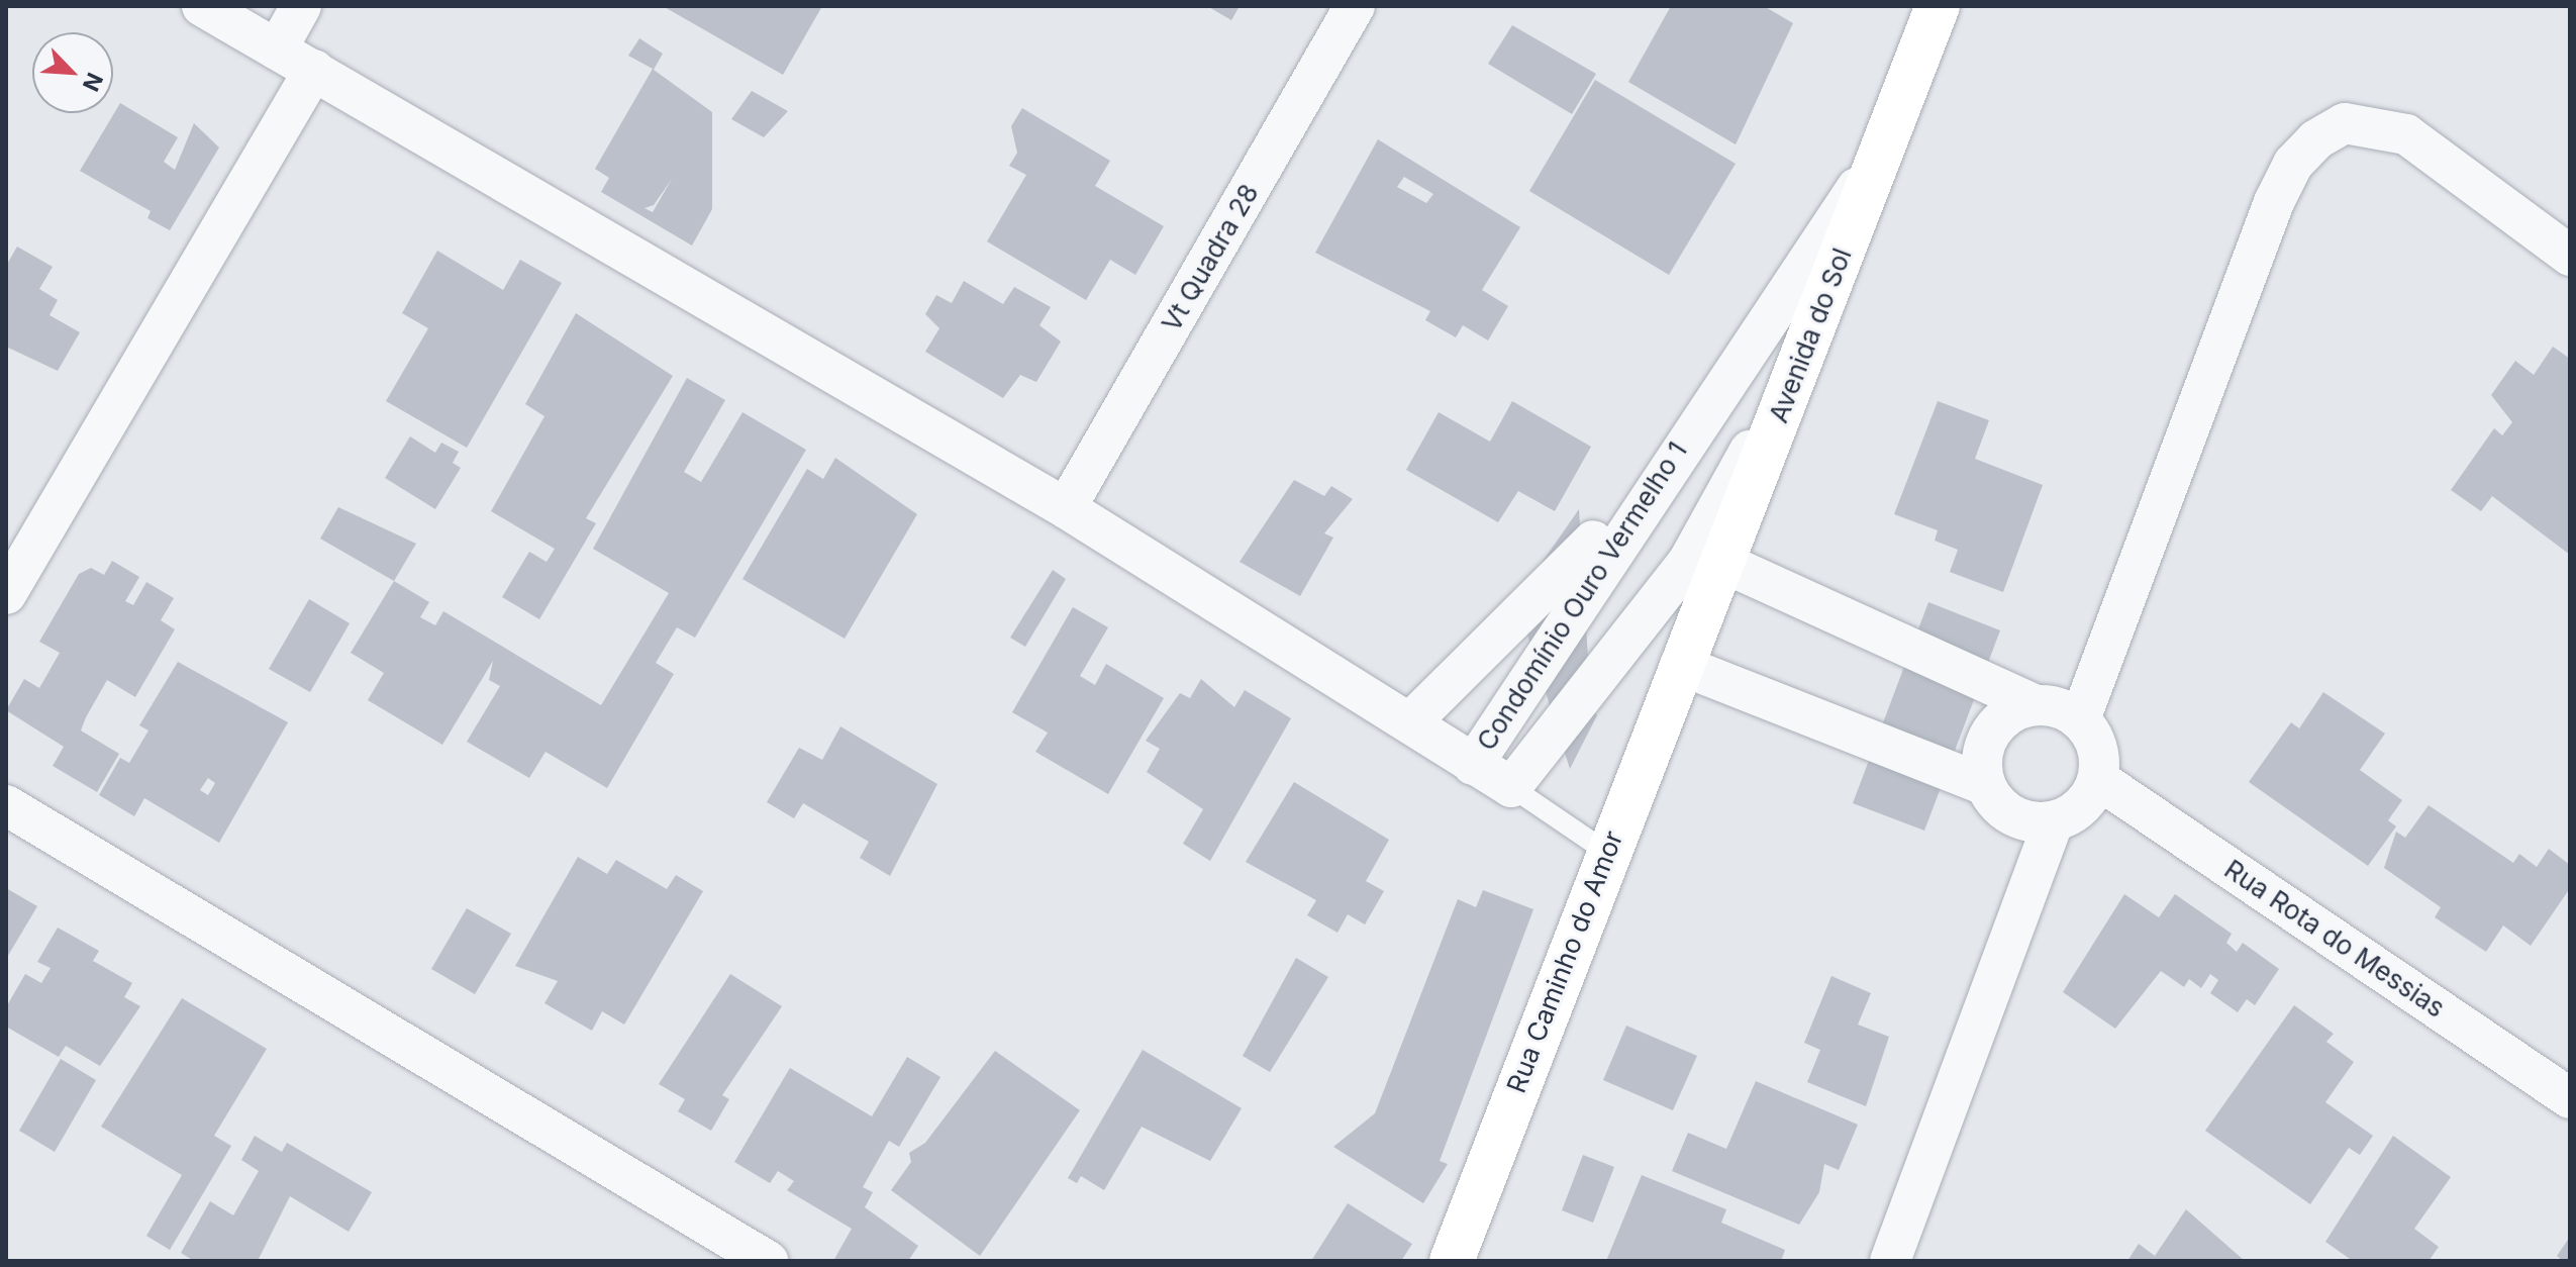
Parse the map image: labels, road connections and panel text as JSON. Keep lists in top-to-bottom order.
{
  "streets": {
    "street": [
      "Vt Quadra 28",
      "Avenida do Sol",
      "Condomínio Ouro Vermelho 1",
      "Rua Rota do Messias",
      "Rua Caminho do Amor"
    ]
  },
  "crossings": [
    ["Avenida do Sol", "Condomínio Ouro Vermelho 1"],
    ["Avenida do Sol", "Rua Caminho do Amor"],
    ["Condomínio Ouro Vermelho 1", "Rua Caminho do Amor"]
  ],
  "north": "bottom right"
}
